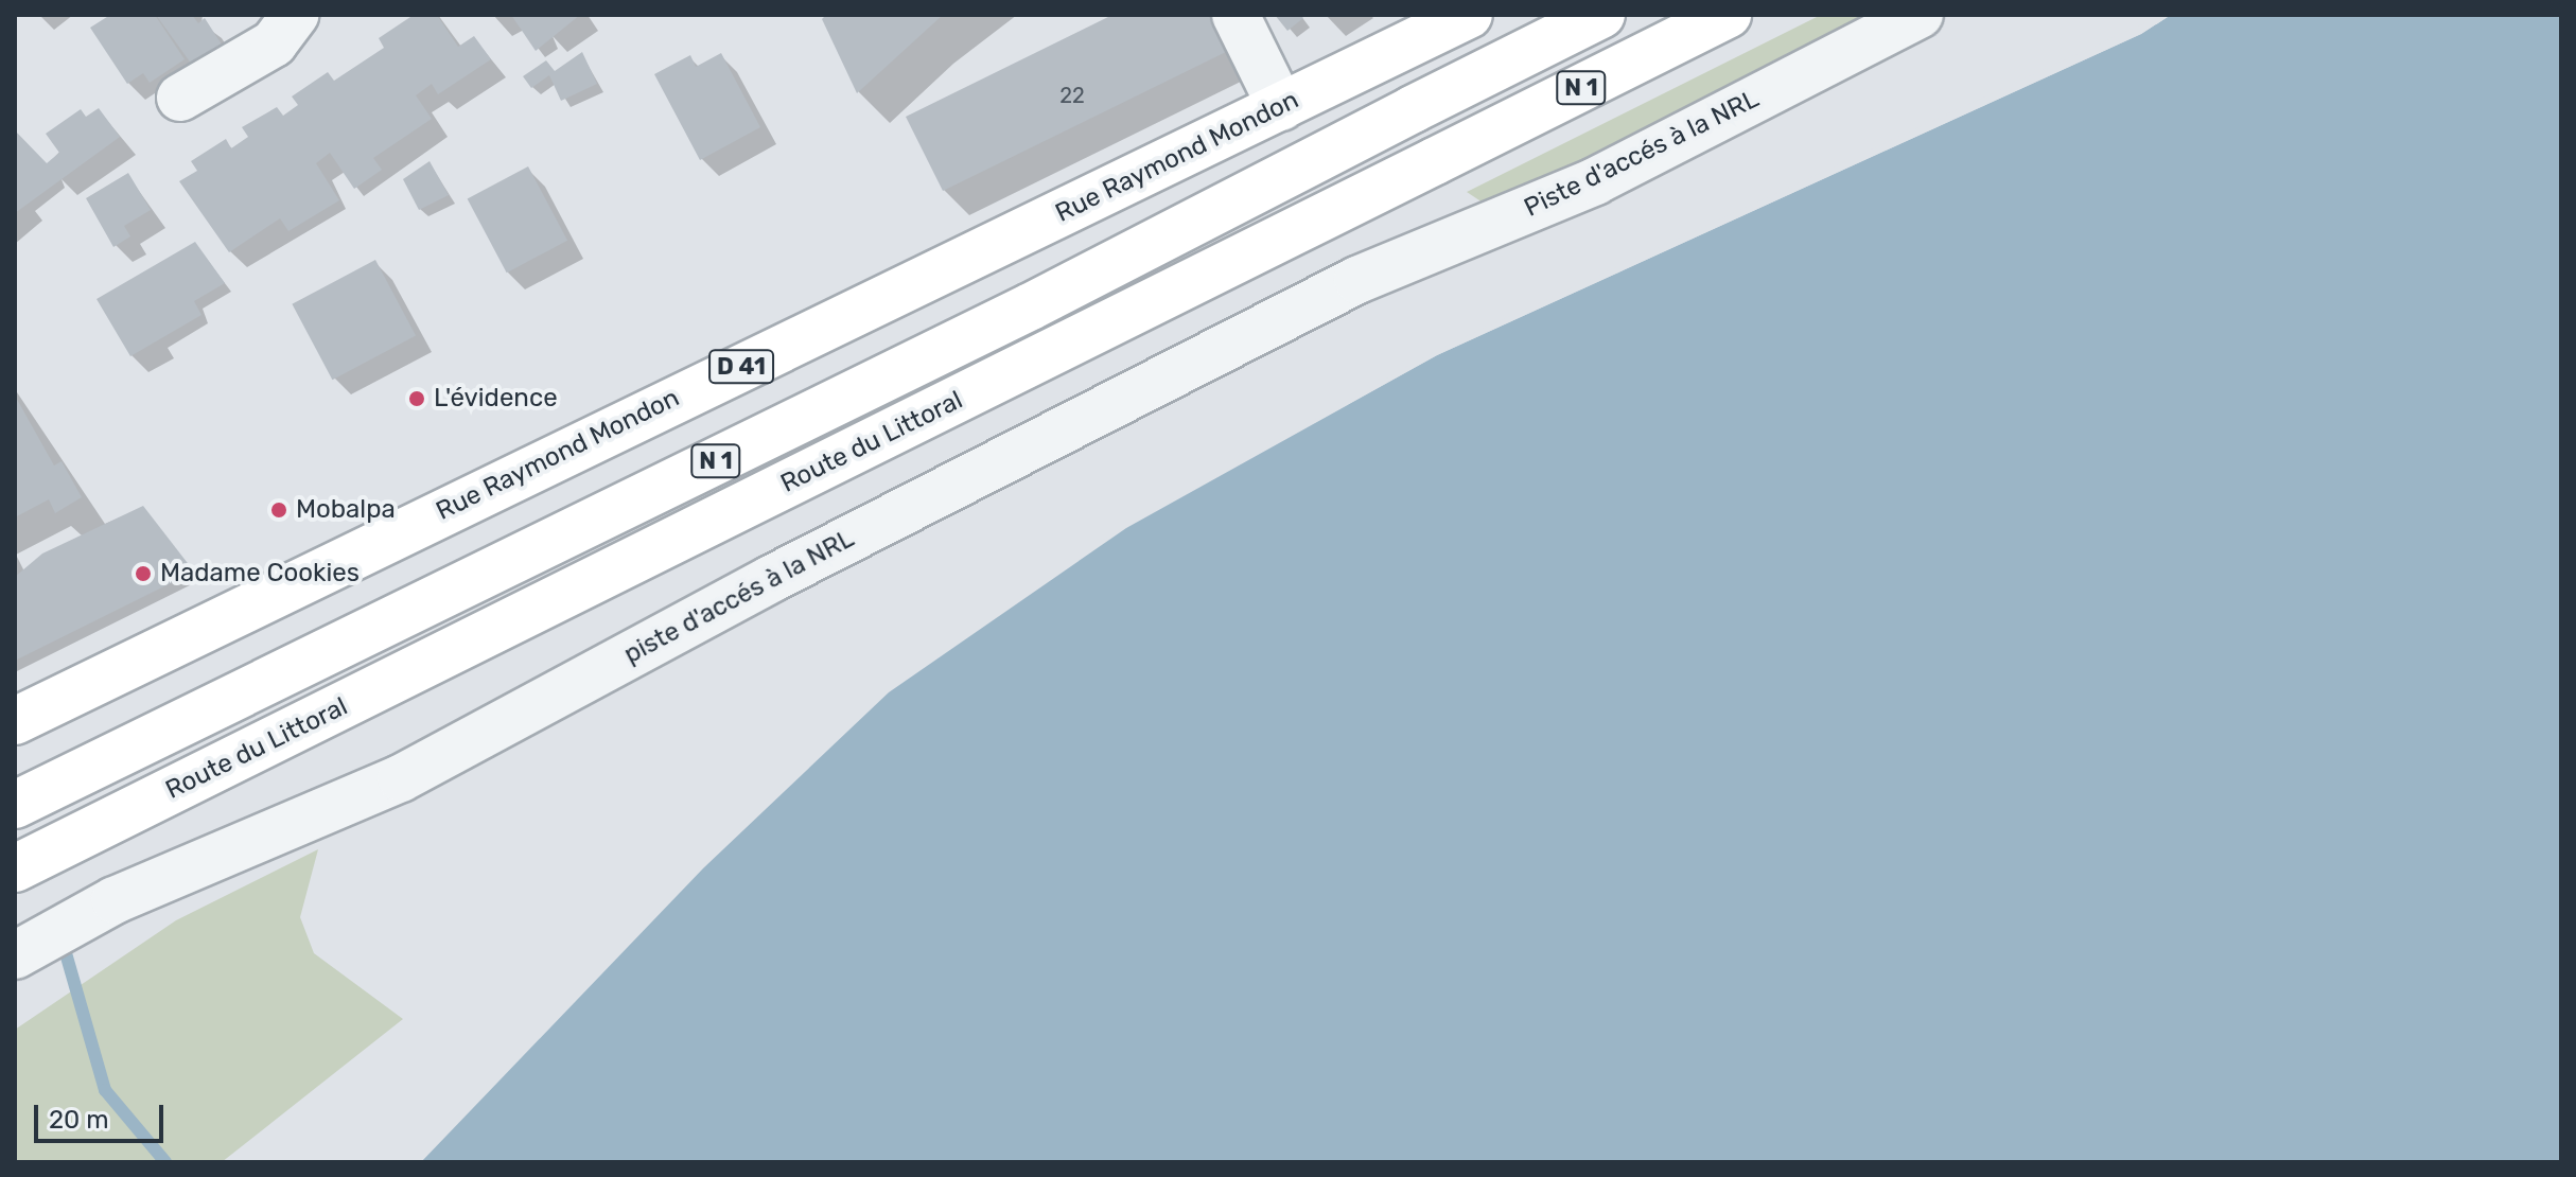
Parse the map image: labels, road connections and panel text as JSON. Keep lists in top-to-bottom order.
{
  "streets": {
    "main road": [
      "N 1",
      "Rue Raymond Mondon",
      "D 41",
      "Route du Littoral"
    ],
    "street": ["Piste d'accés à la NRL", "piste d'accés à la NRL"]
  },
  "crossings": [
    ["Piste d'accés à la NRL", "piste d'accés à la NRL"]
  ],
  "places": ["L'évidence", "Mobalpa", "Madame Cookies"],
  "house_numbers": ["22"],
  "scale_bar": "20 m"
}
